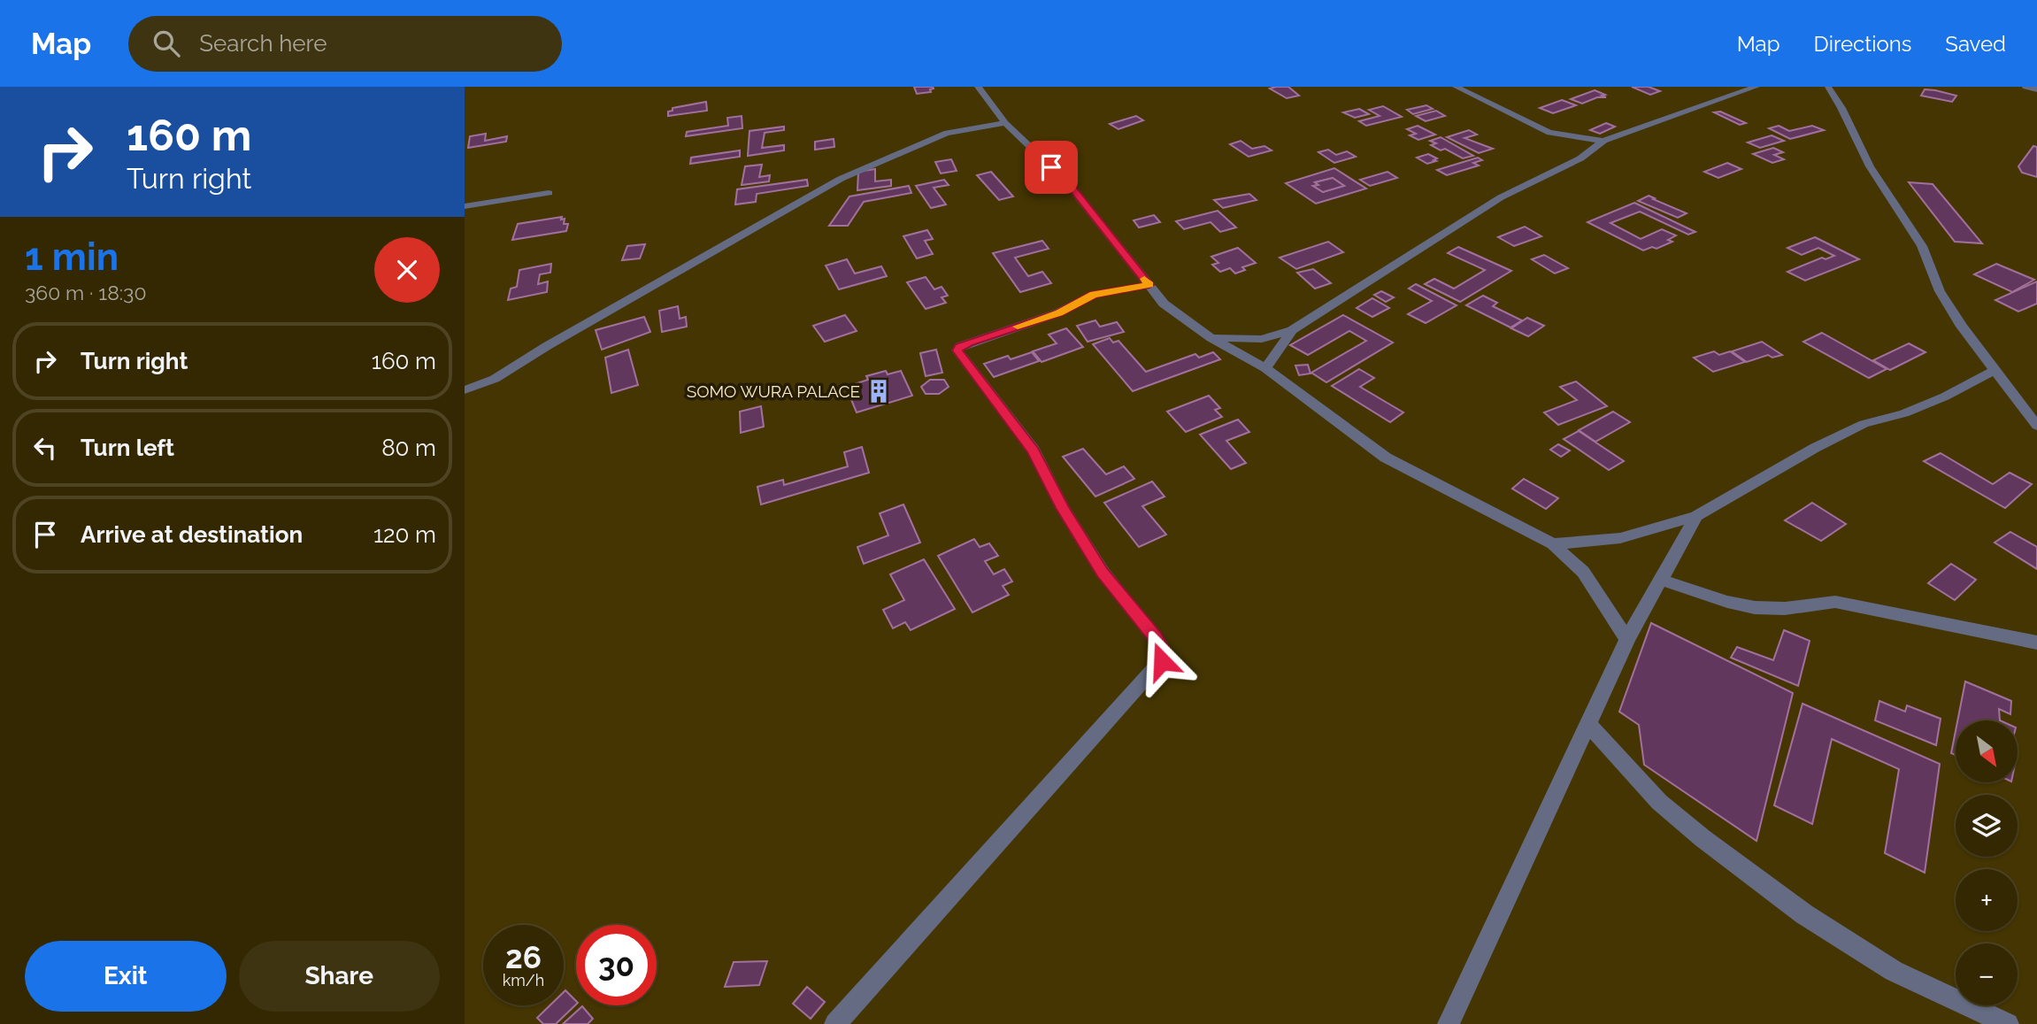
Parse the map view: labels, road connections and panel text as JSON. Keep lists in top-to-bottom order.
{
  "places": {
    "building": ["SOMO WURA PALACE"]
  },
  "north": "bottom right",
  "page": {
    "header": "Map",
    "search": "Search here",
    "nav": ["Map", "Directions", "Saved"],
    "turn": ["160 m", "Turn right"],
    "heading": ["1 min", "360 m · 18:30"],
    "list": [
      {
        "name": "Turn right",
        "value": "160 m"
      },
      {
        "name": "Turn left",
        "value": "80 m"
      },
      {
        "name": "Arrive at destination",
        "value": "120 m"
      }
    ],
    "map_buttons": ["+", "−"],
    "speed": "26 km/h",
    "limit": "30",
    "buttons": ["Exit", "Share"]
  }
}
